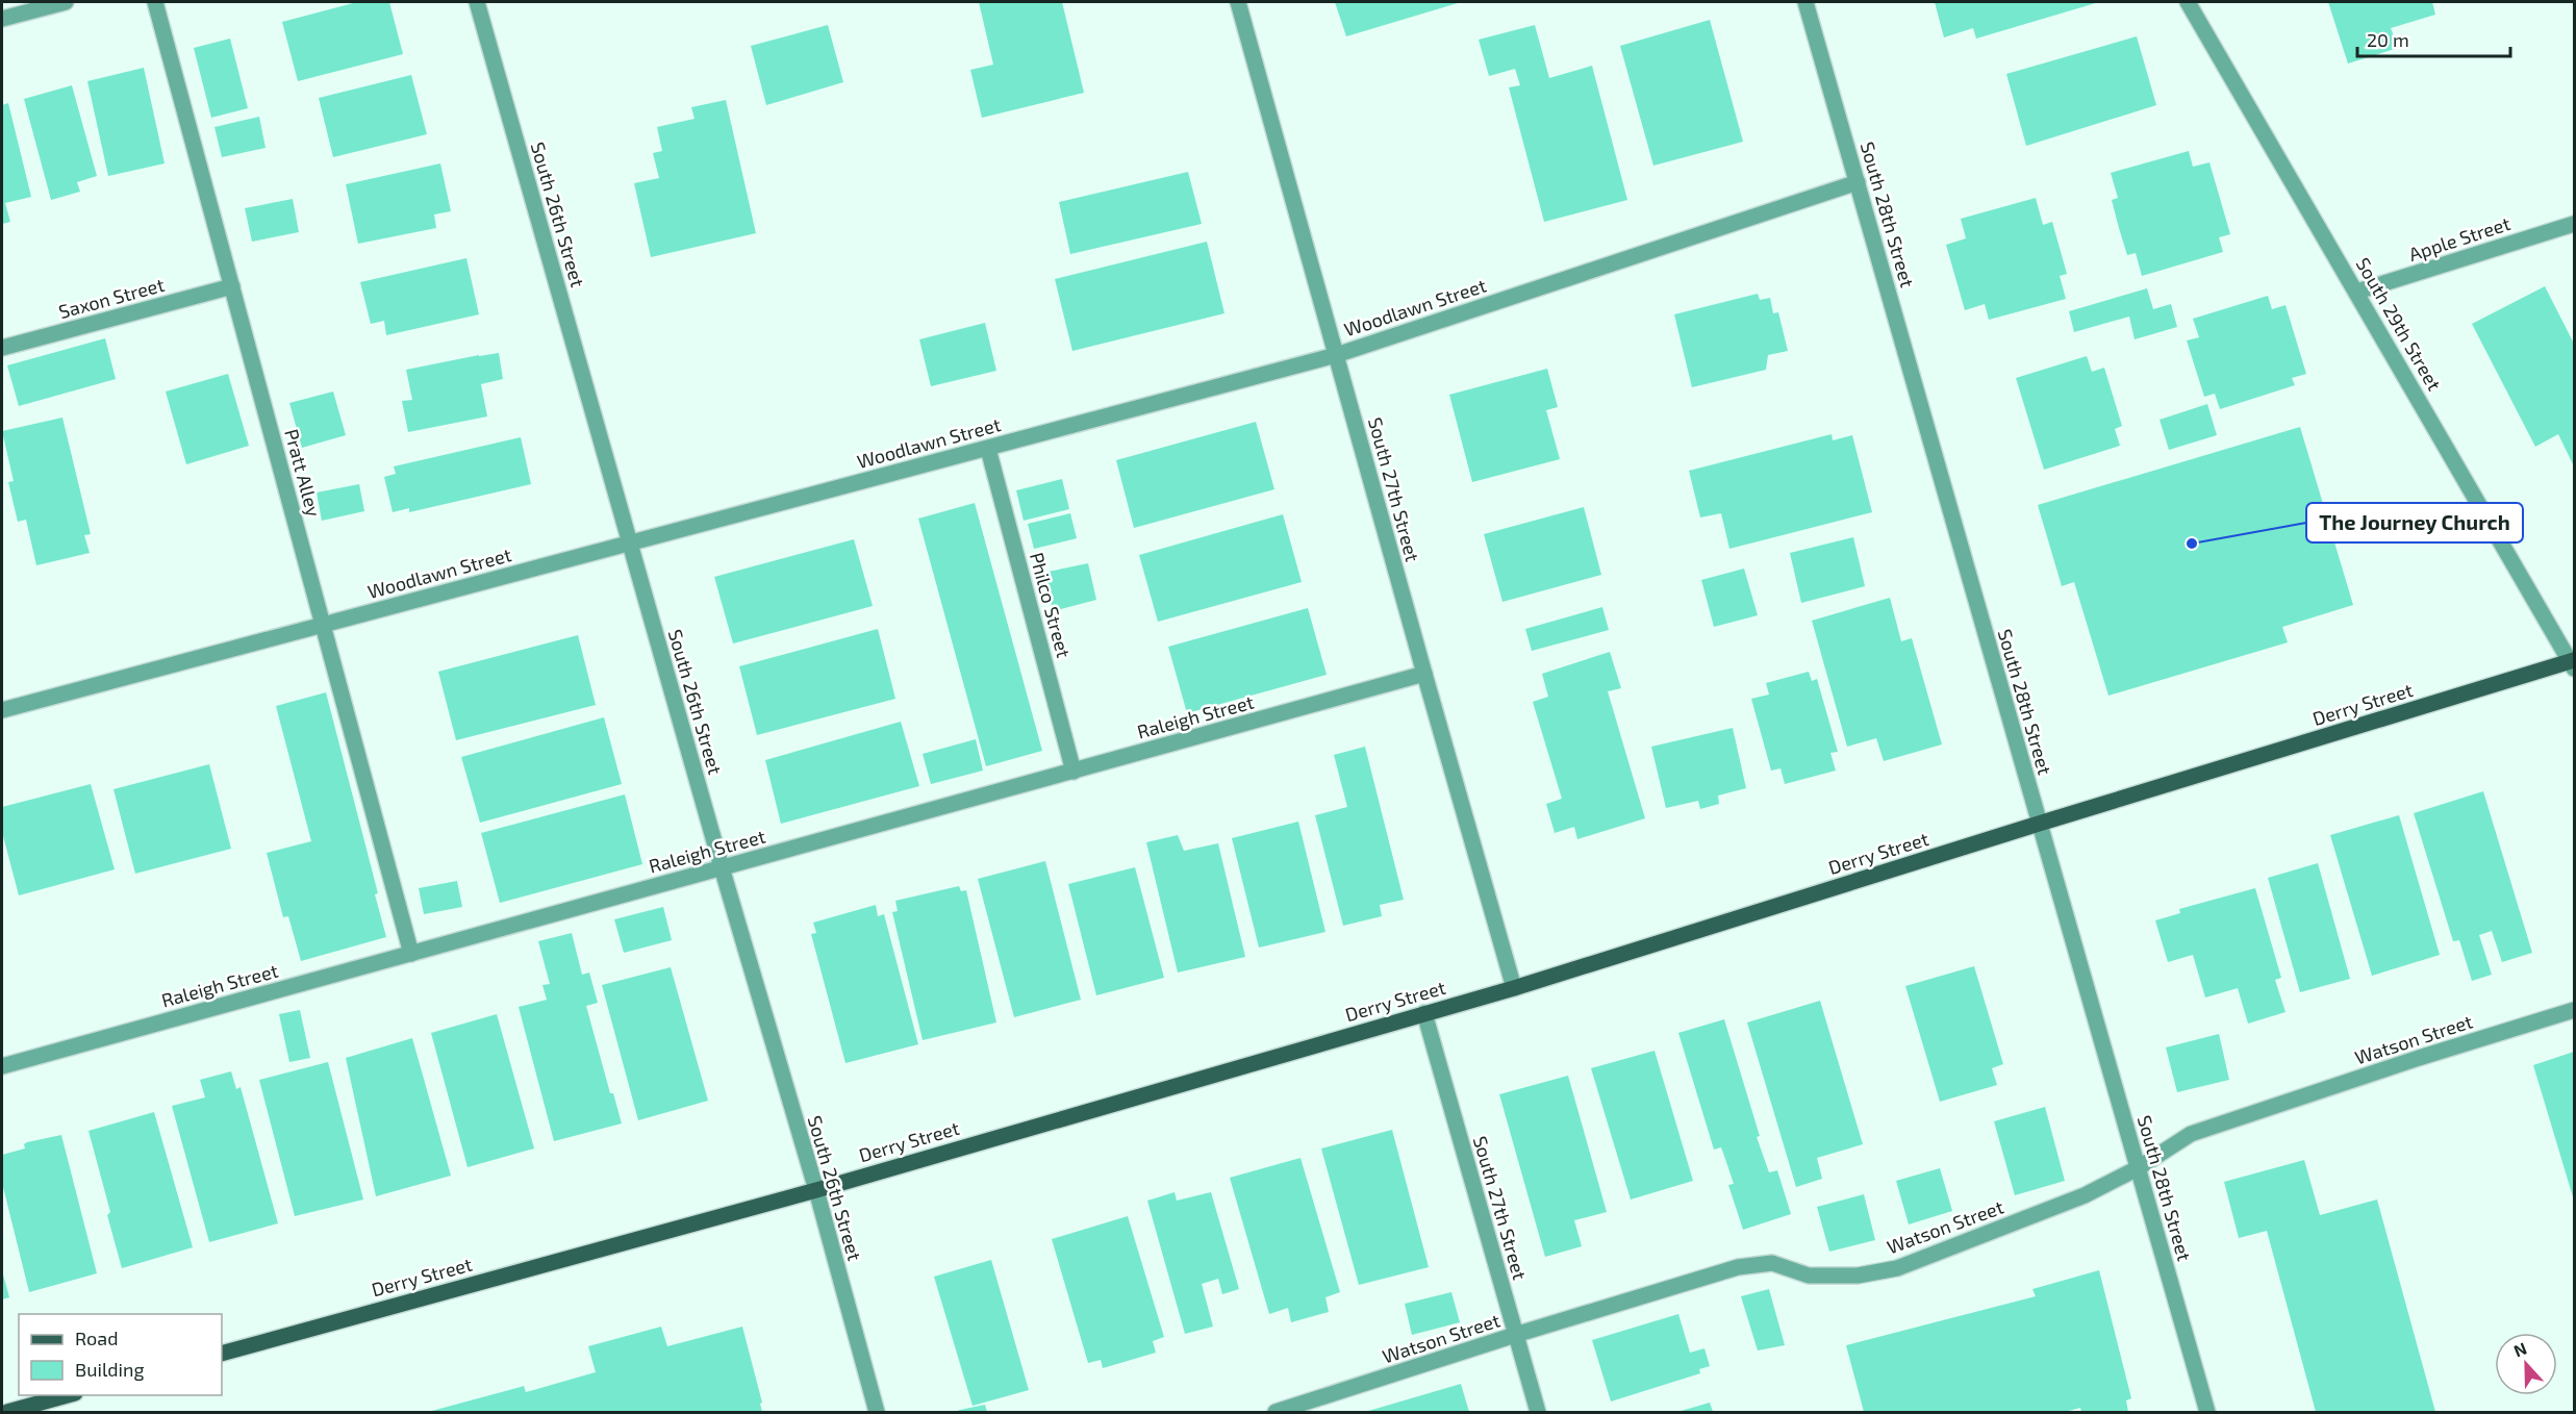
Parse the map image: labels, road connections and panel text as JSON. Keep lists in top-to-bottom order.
{
  "streets": {
    "main road": ["Derry Street"],
    "street": [
      "South 26th Street",
      "South 28th Street",
      "Apple Street",
      "Saxon Street",
      "Woodlawn Street",
      "South 29th Street",
      "Pratt Alley",
      "South 27th Street",
      "Philco Street",
      "Raleigh Street",
      "Watson Street"
    ]
  },
  "crossings": [
    ["South 26th Street", "Woodlawn Street"],
    ["South 26th Street", "Derry Street"],
    ["South 26th Street", "Raleigh Street"],
    ["South 28th Street", "Woodlawn Street"],
    ["South 28th Street", "Derry Street"],
    ["South 28th Street", "Watson Street"],
    ["Apple Street", "South 29th Street"],
    ["Saxon Street", "Pratt Alley"],
    ["Woodlawn Street", "Pratt Alley"],
    ["Woodlawn Street", "South 27th Street"],
    ["Woodlawn Street", "Philco Street"],
    ["South 29th Street", "Derry Street"],
    ["Pratt Alley", "Raleigh Street"],
    ["South 27th Street", "Derry Street"],
    ["South 27th Street", "Raleigh Street"],
    ["South 27th Street", "Watson Street"],
    ["Philco Street", "Raleigh Street"]
  ],
  "places": ["The Journey Church"],
  "legend": ["Road", "Building"],
  "scale_bar": "20 m",
  "north": "top"
}
